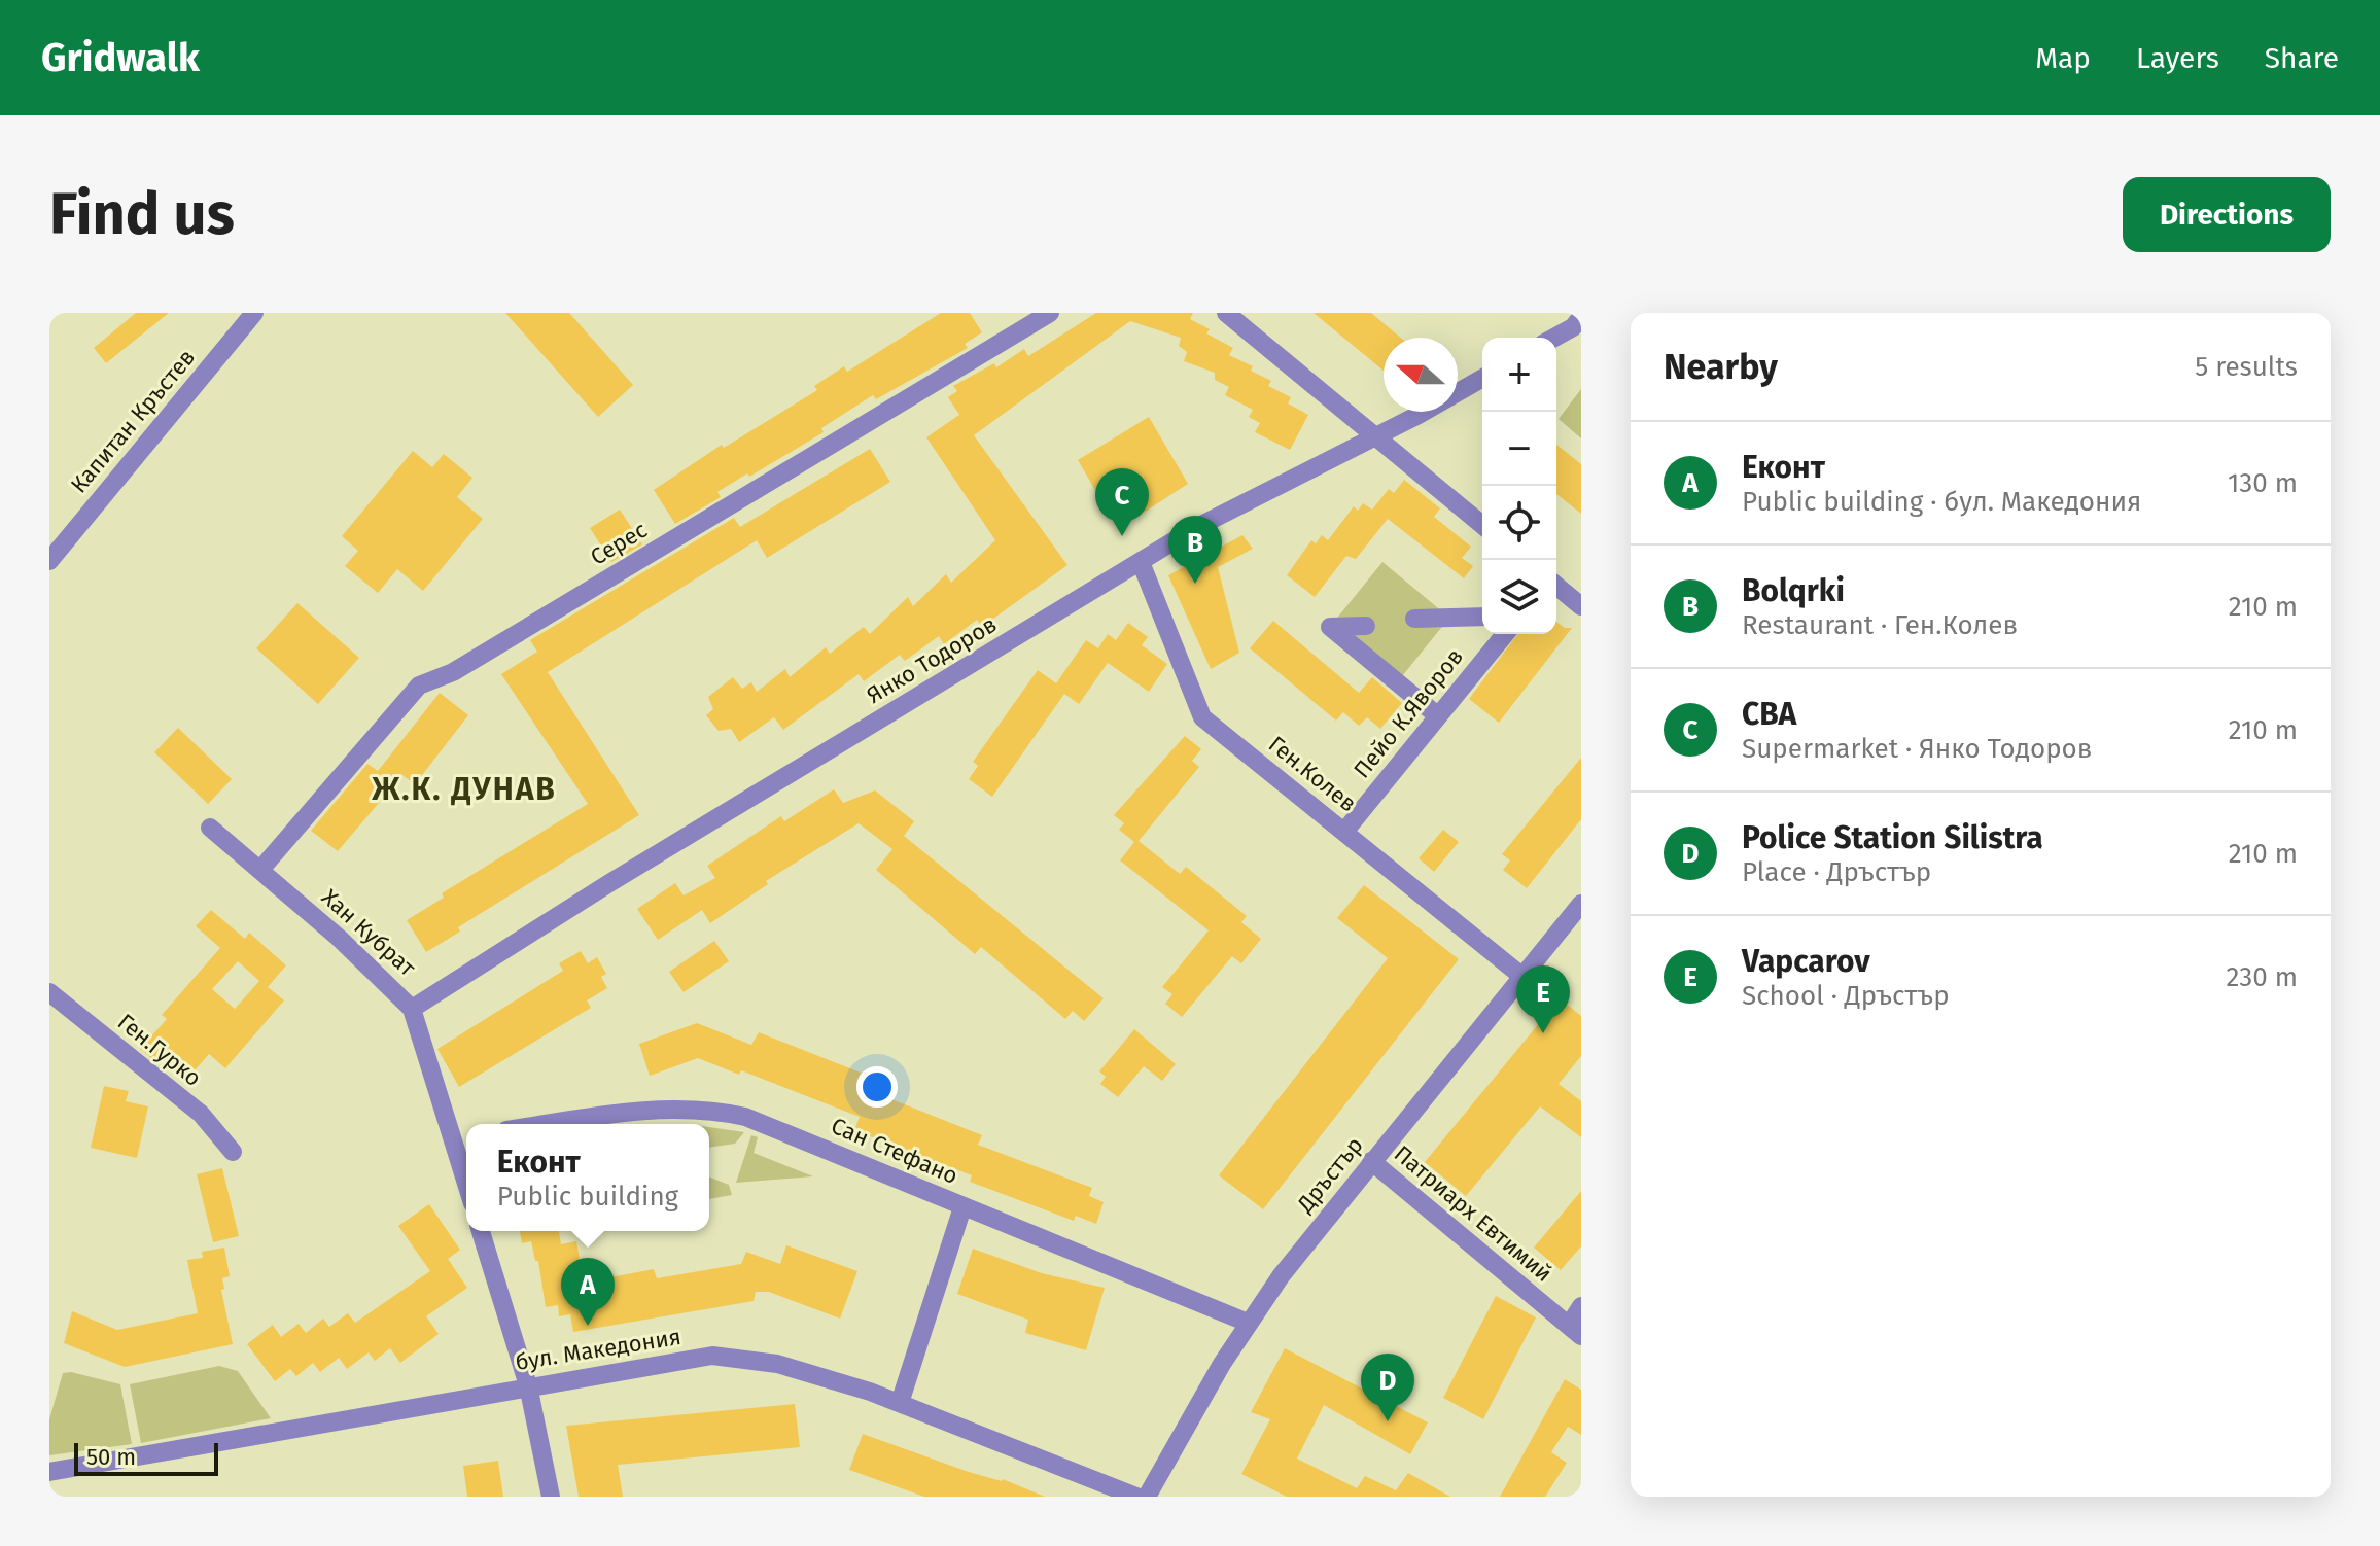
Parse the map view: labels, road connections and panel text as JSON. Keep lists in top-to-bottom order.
{
  "streets": {
    "street": [
      "Капитан Кръстев",
      "Серес",
      "Янко Тодоров",
      "Пейо К.Яворов",
      "Ген.Колев",
      "Хан Кубрат",
      "Ген.Гурко",
      "Сан Стефано",
      "Дръстър",
      "Патриарх Евтимий",
      "бул. Македония"
    ]
  },
  "crossings": [
    ["Серес", "Хан Кубрат"],
    ["Янко Тодоров", "Ген.Колев"],
    ["Янко Тодоров", "Хан Кубрат"],
    ["Пейо К.Яворов", "Ген.Колев"],
    ["Ген.Колев", "Дръстър"],
    ["Сан Стефано", "Дръстър"],
    ["Дръстър", "Патриарх Евтимий"]
  ],
  "districts": ["Ж.К. ДУНАВ"],
  "scale_bar": "50 m",
  "north": "left",
  "page": {
    "header": "Gridwalk",
    "nav": ["Map", "Layers", "Share"],
    "buttons": "Directions",
    "title": "Find us",
    "heading": ["Nearby", "5 results"],
    "map_buttons": ["+", "−"],
    "list": [
      {
        "mark": "A",
        "name": "Еконт",
        "note": "Public building · бул. Македония",
        "value": "130 m"
      },
      {
        "mark": "B",
        "name": "Bolqrki",
        "note": "Restaurant · Ген.Колев",
        "value": "210 m"
      },
      {
        "mark": "C",
        "name": "CBA",
        "note": "Supermarket · Янко Тодоров",
        "value": "210 m"
      },
      {
        "mark": "D",
        "name": "Police Station Silistra",
        "note": "Place · Дръстър",
        "value": "210 m"
      },
      {
        "mark": "E",
        "name": "Vapcarov",
        "note": "School · Дръстър",
        "value": "230 m"
      }
    ],
    "pins": [
      "C",
      "B",
      "E",
      "A",
      "D"
    ],
    "popup": ["Еконт", "Public building"],
    "scale": "50 m"
  }
}
